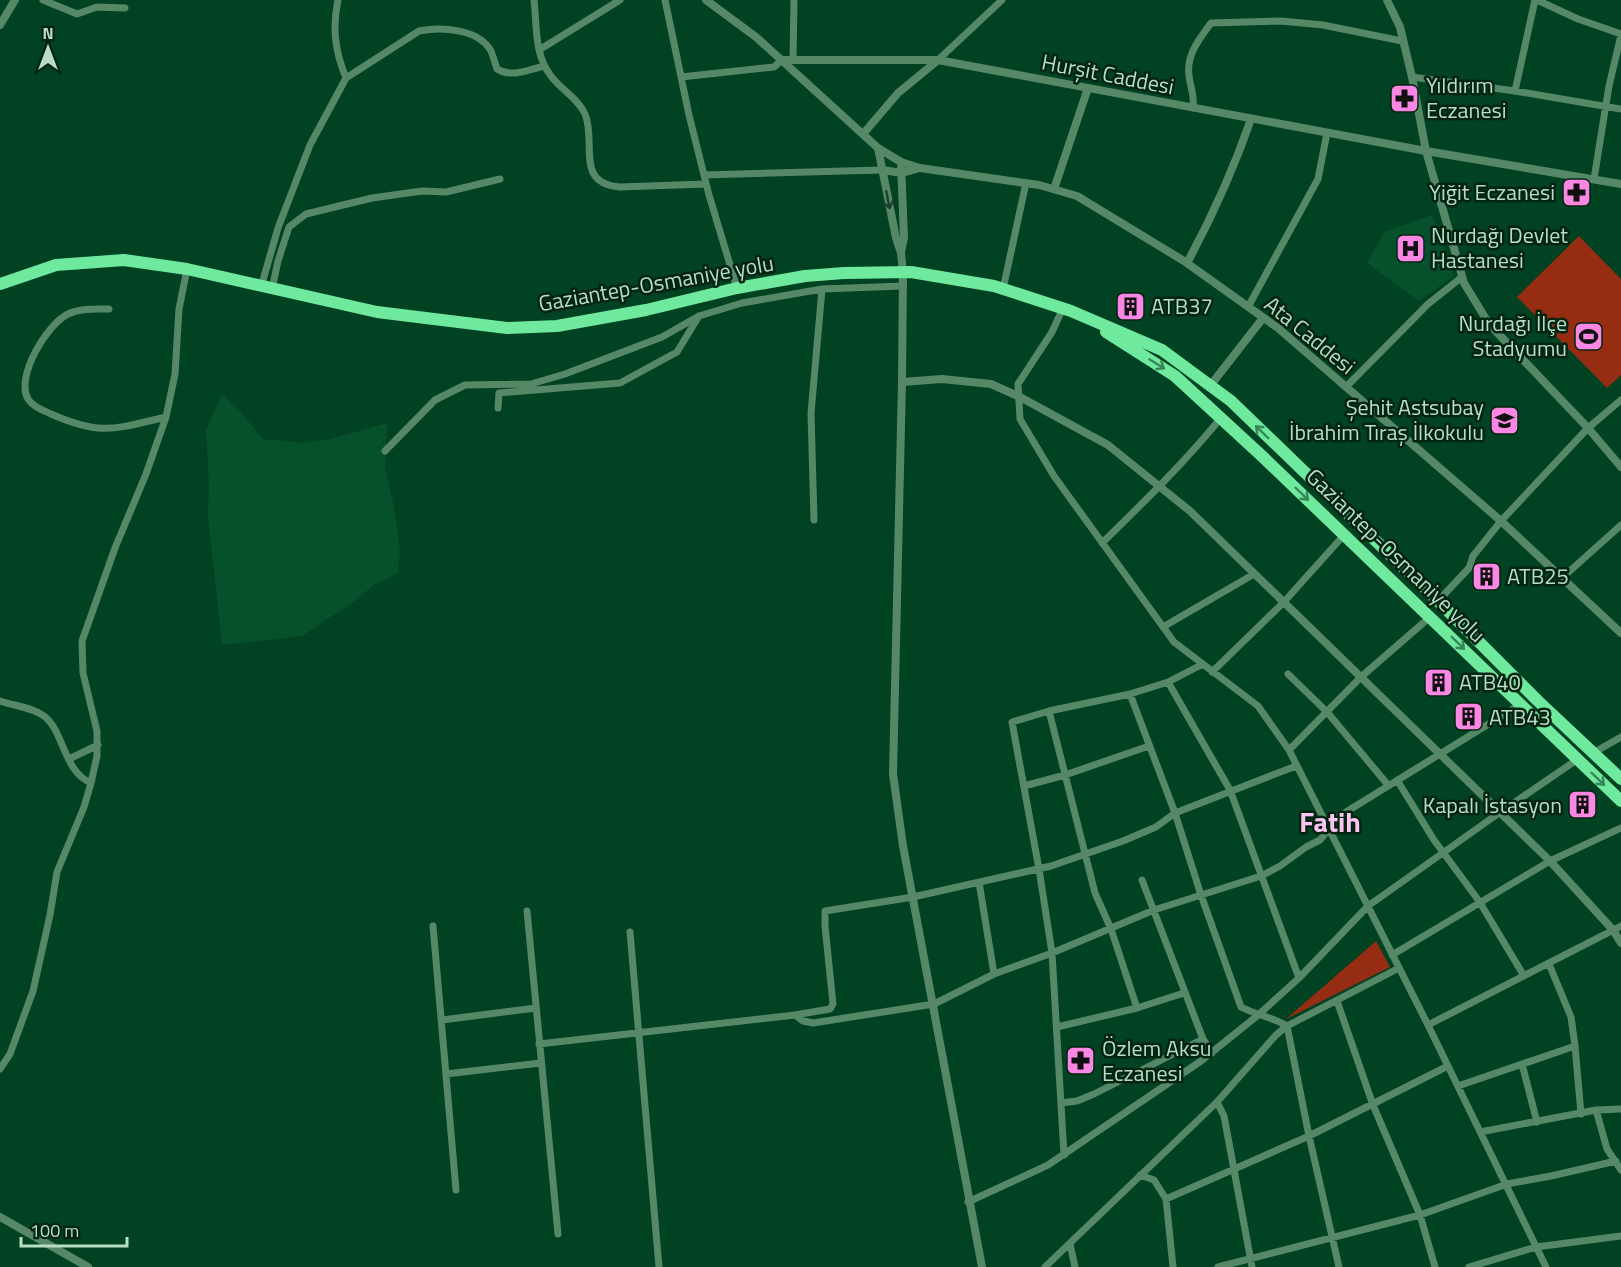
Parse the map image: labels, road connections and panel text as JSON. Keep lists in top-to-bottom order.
{
  "streets": {
    "highway": ["Gaziantep-Osmaniye yolu"],
    "street": ["Hurşit Caddesi", "Ata Caddesi"]
  },
  "districts": ["Fatih"],
  "places": {
    "pharmacy": ["Yıldırım Eczanesi", "Yiğit Eczanesi", "Özlem Aksu Eczanesi"],
    "hospital": ["Nurdağı Devlet Hastanesi"],
    "building": [
      "ATB37",
      "ATB25",
      "ATB40",
      "ATB43",
      "Kapalı İstasyon"
    ],
    "sports": ["Nurdağı İlçe Stadyumu"],
    "school or university": ["Şehit Astsubay İbrahim Tıraş İlkokulu"]
  },
  "scale_bar": "100 m",
  "north": "top"
}
